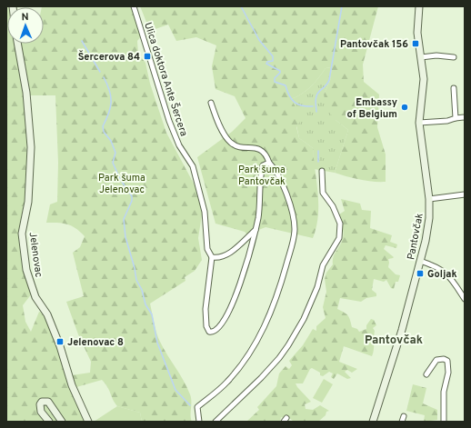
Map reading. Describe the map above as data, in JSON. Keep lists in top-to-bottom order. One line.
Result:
{"streets":{"street":["Ulica doktora Ante Šercera","Pantovčak","Jelenovac"]},"districts":["Pantovčak"],"parks":["Park šuma Pantovčak","Park šuma Jelenovac"],"places":{"transit":["Pantovčak 156","Šercerova 84","Goljak","Jelenovac 8"],"other":["Embassy of Belgium"]},"north":"top"}
